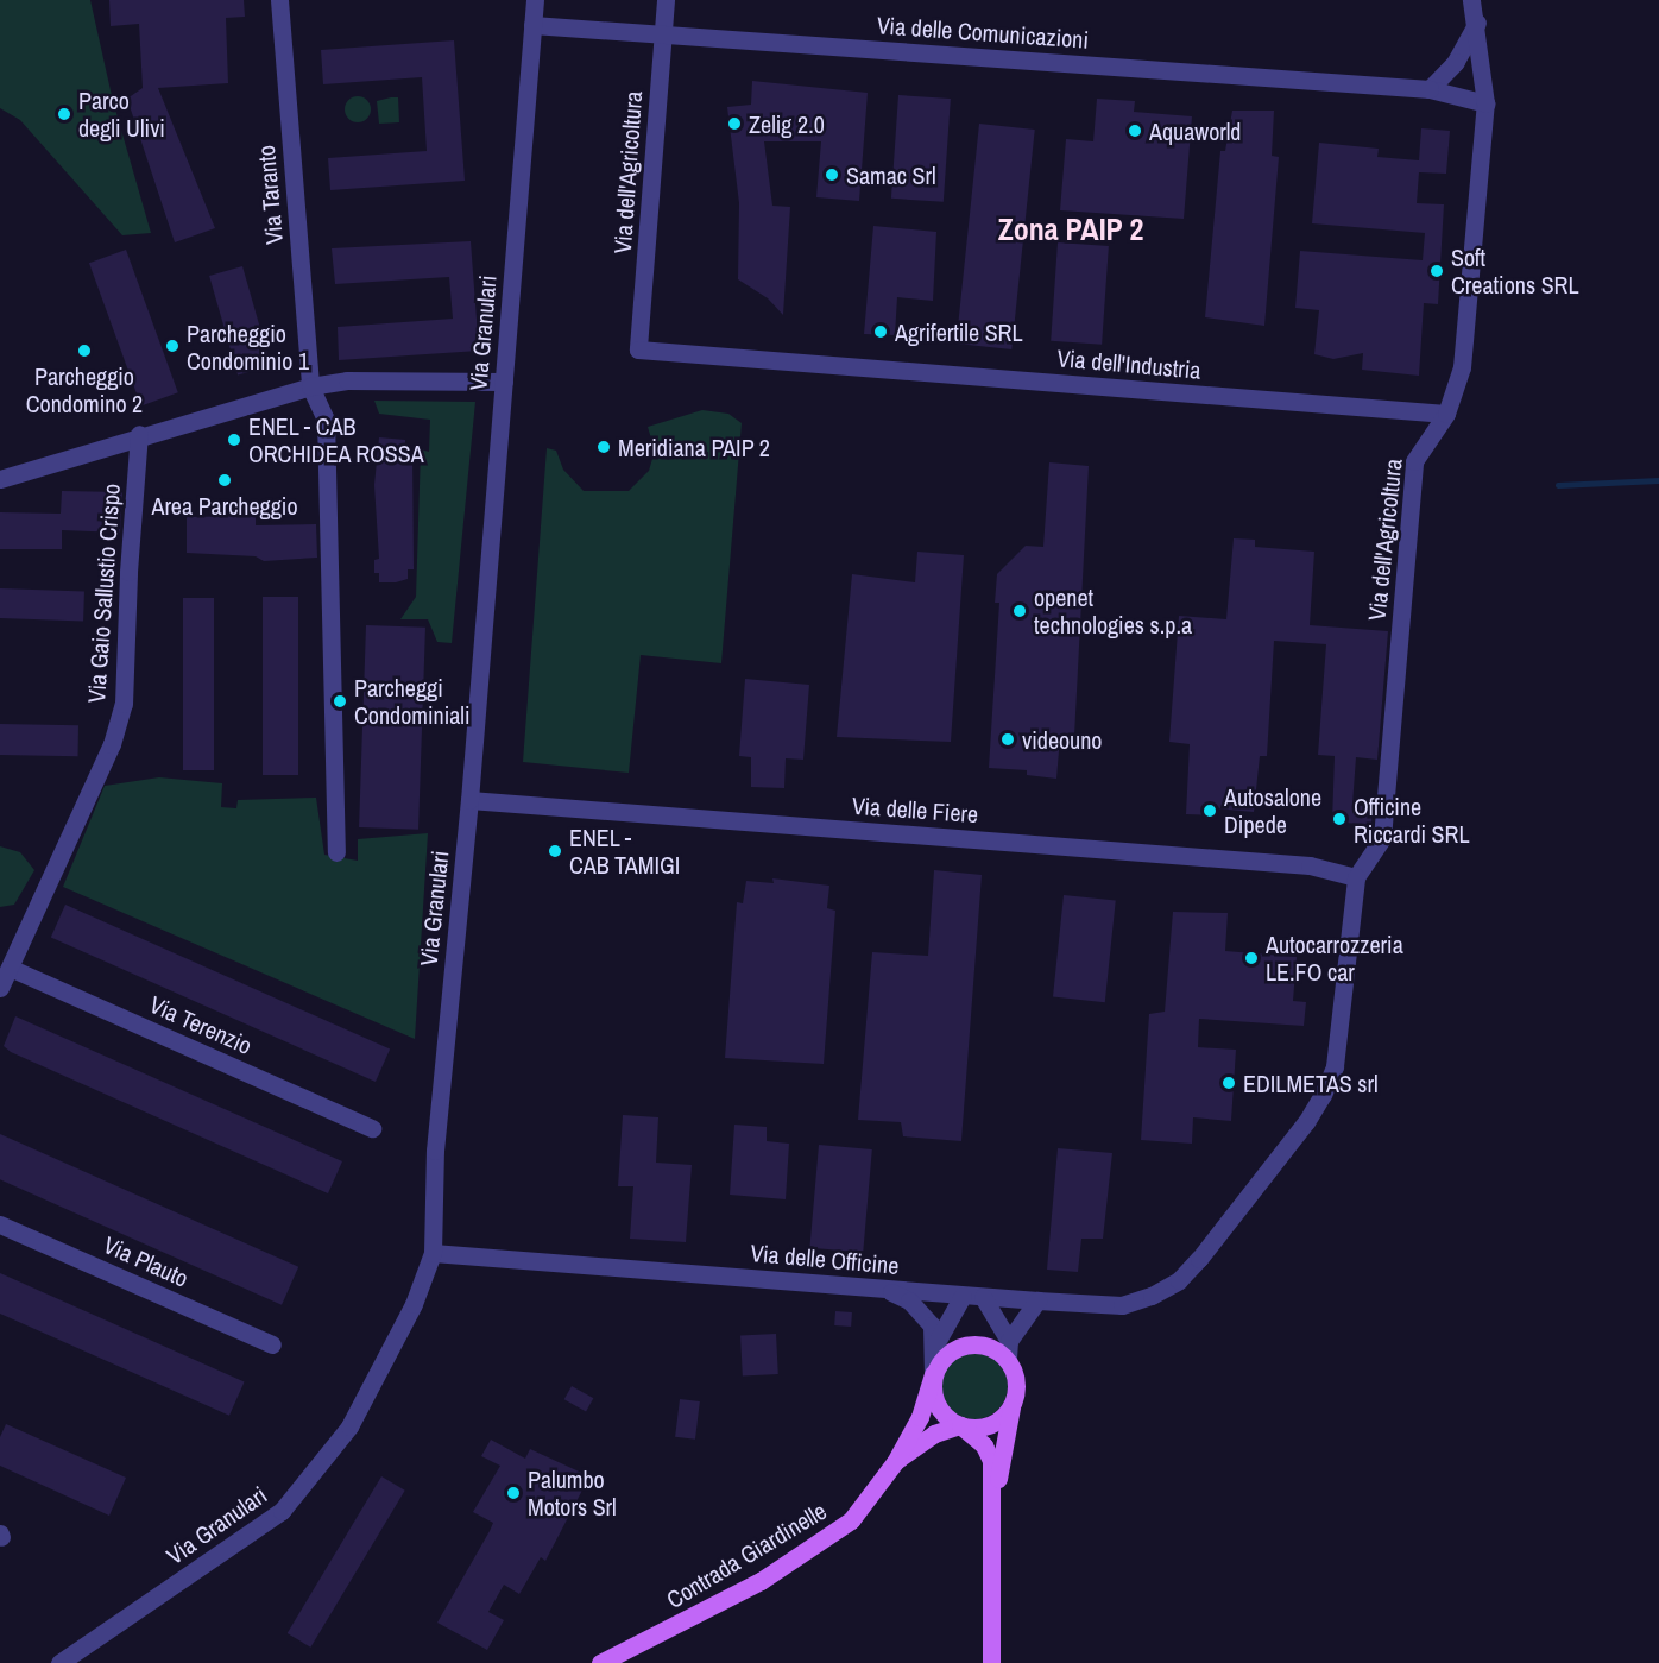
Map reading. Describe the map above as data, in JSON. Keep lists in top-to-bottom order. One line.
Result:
{"streets":{"main road":["Contrada Giardinelle"],"street":["Via delle Comunicazioni","Via dell'Agricoltura","Via Taranto","Via Granulari","Via dell'Industria","Via Gaio Sallustio Crispo","Via delle Fiere","Via Terenzio","Via delle Officine","Via Plauto"]},"crossings":[["Via delle Comunicazioni","Via dell'Agricoltura"],["Via delle Comunicazioni","Via Granulari"],["Via dell'Agricoltura","Via dell'Industria"],["Via dell'Agricoltura","Via delle Fiere"],["Via dell'Agricoltura","Via delle Officine"],["Via Taranto","Via Gaio Sallustio Crispo"],["Via Granulari","Via Gaio Sallustio Crispo"],["Via Granulari","Via delle Fiere"],["Via Granulari","Via delle Officine"],["Via Gaio Sallustio Crispo","Via Terenzio"],["Via delle Fiere","Via delle Officine"]],"districts":["Zona PAIP 2"],"places":["Parco degli Ulivi","Zelig 2.0","Aquaworld","Samac Srl","Soft Creations SRL","Agrifertile SRL","Parcheggio Condominio 1","Parcheggio Condomino 2","ENEL - CAB ORCHIDEA ROSSA","Meridiana PAIP 2","Area Parcheggio","openet technologies s.p.a","Parcheggi Condominiali","videouno","Autosalone Dipede","Officine Riccardi SRL","ENEL - CAB TAMIGI","Autocarrozzeria LE.FO car","EDILMETAS srl","Palumbo Motors Srl"]}
